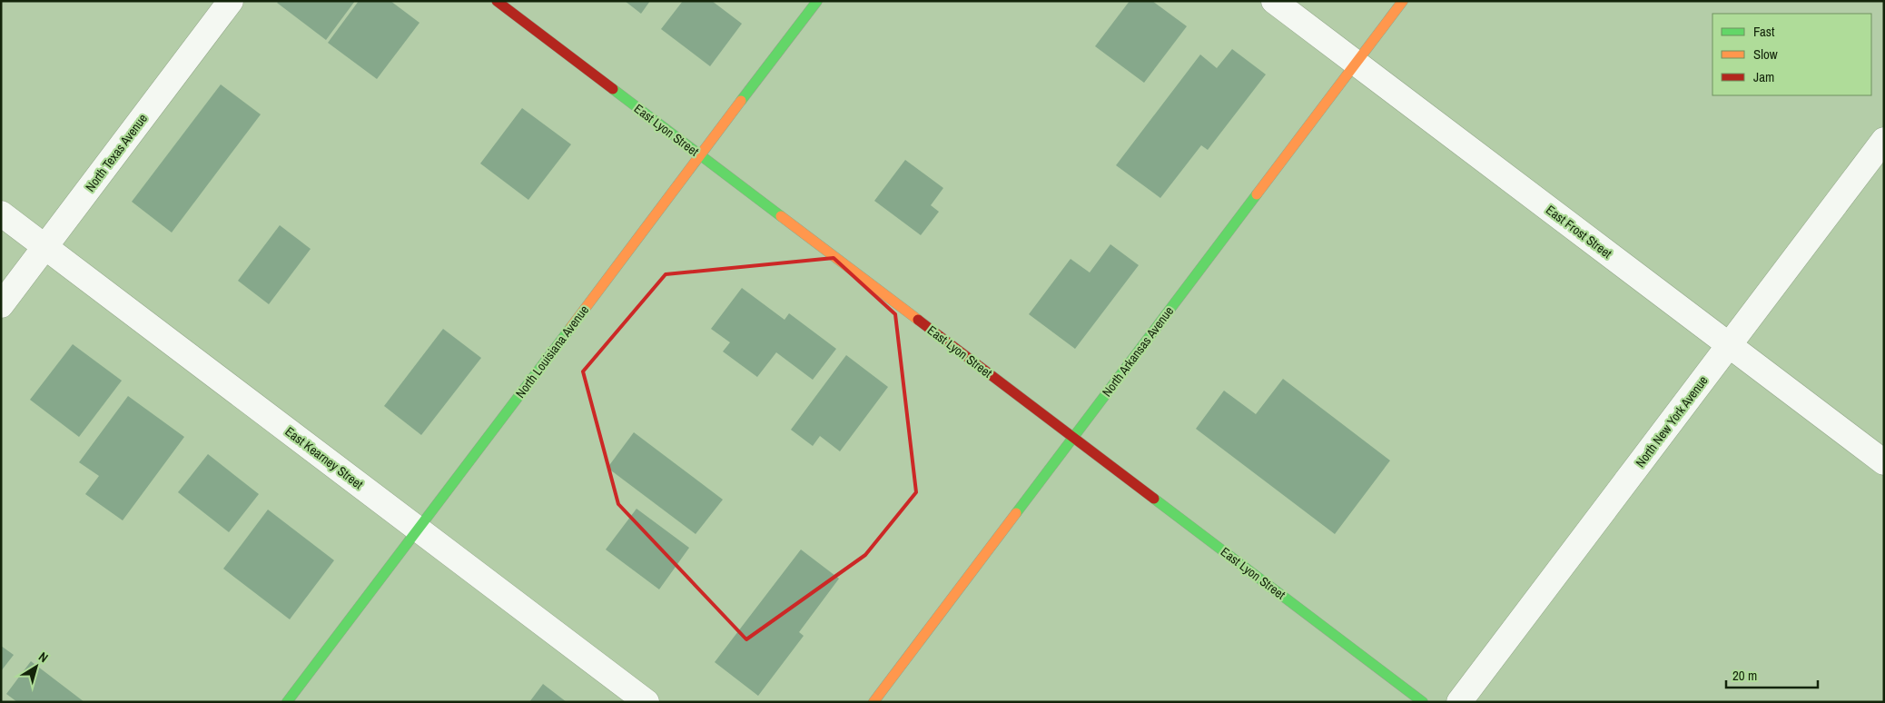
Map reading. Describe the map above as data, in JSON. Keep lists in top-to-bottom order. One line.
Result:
{"streets":{"main road":["East Lyon Street","North Louisiana Avenue","North Arkansas Avenue"],"street":["North Texas Avenue","East Frost Street","North New York Avenue","East Kearney Street"]},"crossings":[["East Lyon Street","North Louisiana Avenue"],["East Lyon Street","North Arkansas Avenue"],["North Texas Avenue","East Kearney Street"],["East Frost Street","North Arkansas Avenue"],["East Frost Street","North New York Avenue"],["North Louisiana Avenue","East Kearney Street"]],"legend":["Fast","Slow","Jam"],"scale_bar":"20 m","north":"top right"}
